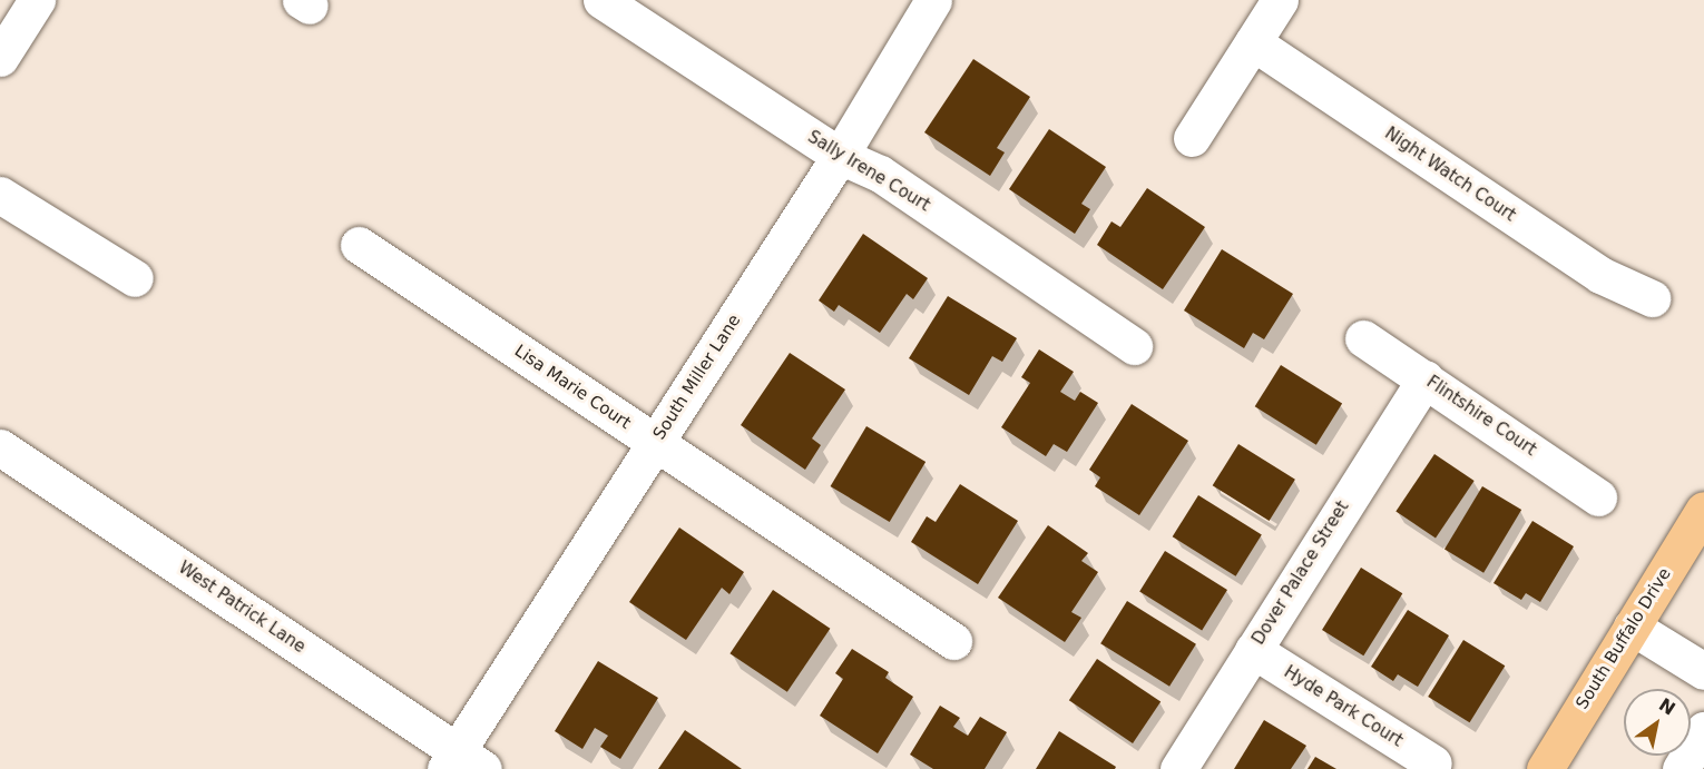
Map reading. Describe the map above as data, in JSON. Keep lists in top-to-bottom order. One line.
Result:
{"streets":{"main road":["South Buffalo Drive"],"street":["Sally Irene Court","Night Watch Court","South Miller Lane","Lisa Marie Court","Flintshire Court","Dover Palace Street","West Patrick Lane","Hyde Park Court"]},"crossings":[["Sally Irene Court","South Miller Lane"],["South Miller Lane","Lisa Marie Court"],["South Miller Lane","West Patrick Lane"],["Flintshire Court","Dover Palace Street"],["Dover Palace Street","Hyde Park Court"]],"north":"top right"}
